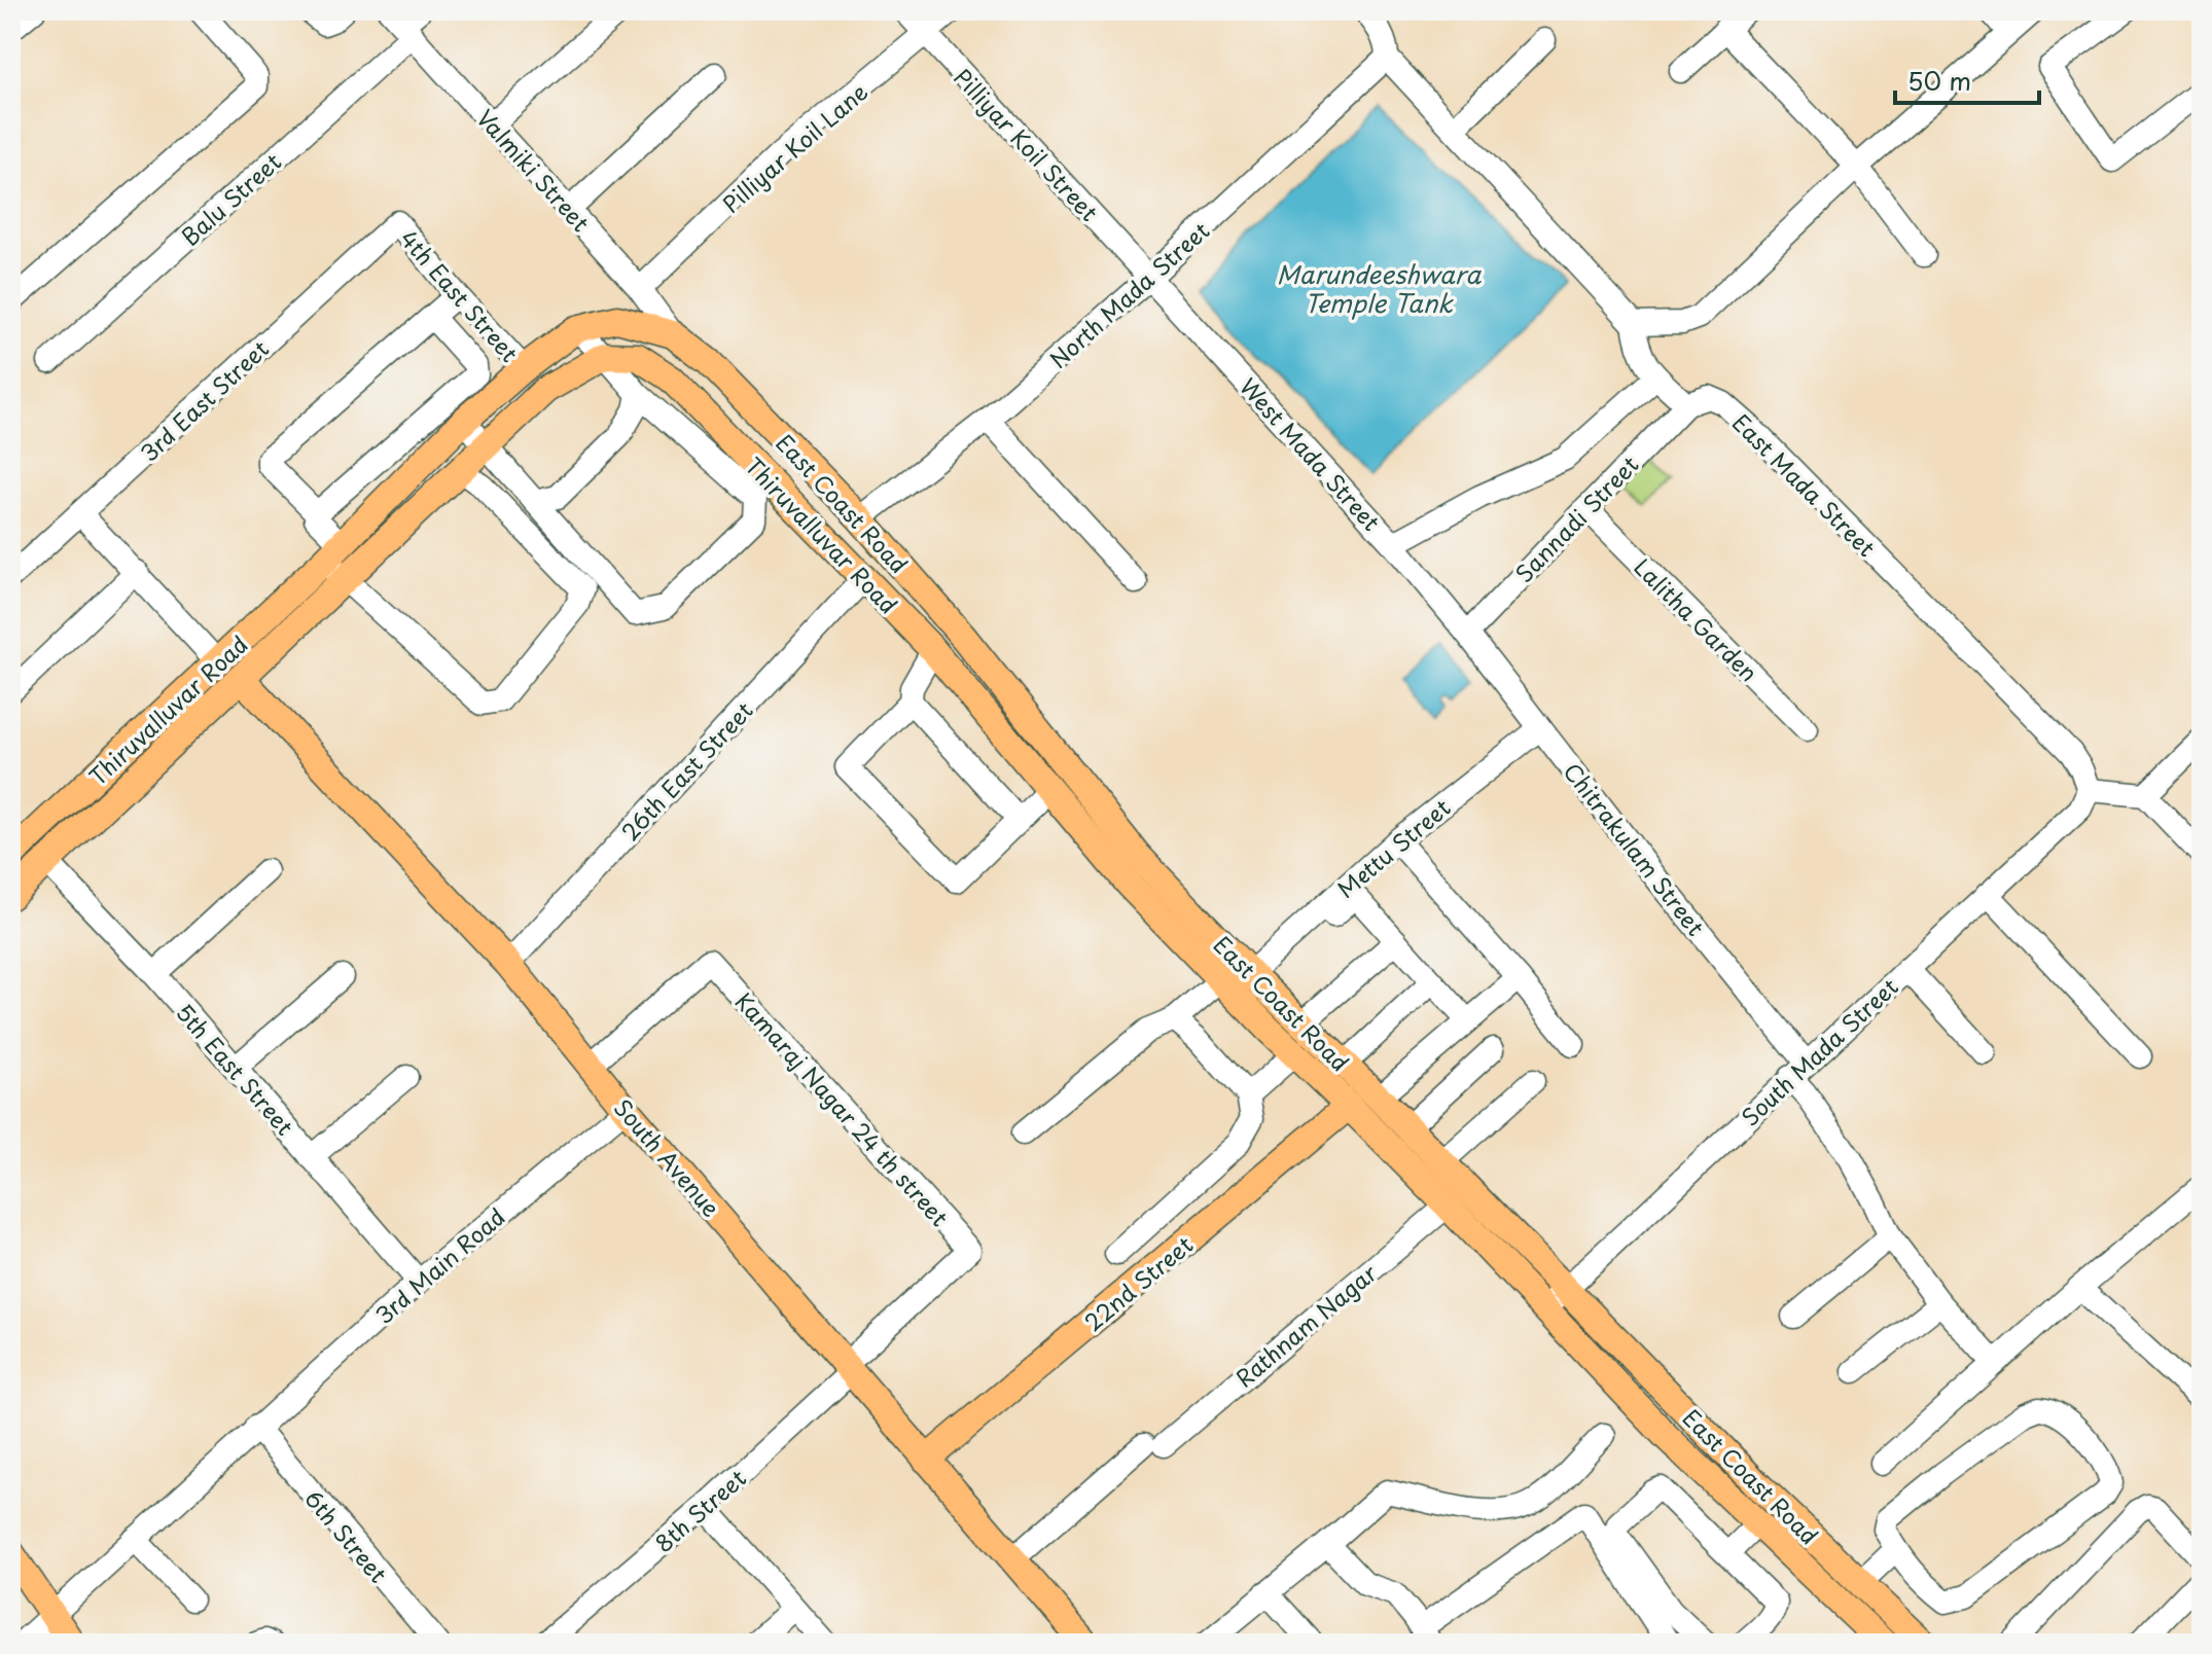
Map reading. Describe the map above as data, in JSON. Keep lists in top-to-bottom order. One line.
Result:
{"streets":{"main road":["East Coast Road","Thiruvalluvar Road","South Avenue","22nd Street"],"street":["Pilliyar Koil Street","Pilliyar Koil Lane","Valmiki Street","Balu Street","North Mada Street","4th East Street","3rd East Street","West Mada Street","East Mada Street","Sannadi Street","Lalitha Garden","26th East Street","Mettu Street","Chitrakulam Street","South Mada Street","5th East Street","Kamaraj Nagar 24 th street","3rd Main Road","Rathnam Nagar","8th Street","6th Street"]},"crossings":[["Pilliyar Koil Street","Pilliyar Koil Lane"],["Pilliyar Koil Street","North Mada Street"],["Pilliyar Koil Street","West Mada Street"],["Pilliyar Koil Lane","Valmiki Street"],["Valmiki Street","Balu Street"],["Valmiki Street","East Coast Road"],["Valmiki Street","Thiruvalluvar Road"],["North Mada Street","West Mada Street"],["North Mada Street","East Coast Road"],["4th East Street","3rd East Street"],["4th East Street","Thiruvalluvar Road"],["West Mada Street","Sannadi Street"],["West Mada Street","Chitrakulam Street"],["East Mada Street","Sannadi Street"],["East Mada Street","South Mada Street"],["East Coast Road","Thiruvalluvar Road"],["East Coast Road","Mettu Street"],["East Coast Road","South Mada Street"],["East Coast Road","22nd Street"],["East Coast Road","Rathnam Nagar"],["Sannadi Street","Lalitha Garden"],["Sannadi Street","Chitrakulam Street"],["Thiruvalluvar Road","26th East Street"],["Thiruvalluvar Road","5th East Street"],["Thiruvalluvar Road","South Avenue"],["Thiruvalluvar Road","22nd Street"],["26th East Street","South Avenue"],["Mettu Street","Chitrakulam Street"],["Chitrakulam Street","South Mada Street"],["5th East Street","3rd Main Road"],["Kamaraj Nagar 24 th street","South Avenue"],["Kamaraj Nagar 24 th street","8th Street"],["South Avenue","3rd Main Road"],["South Avenue","22nd Street"],["South Avenue","Rathnam Nagar"],["South Avenue","8th Street"],["3rd Main Road","6th Street"]],"water":["Marundeeshwara Temple Tank"],"scale_bar":"50 m"}
